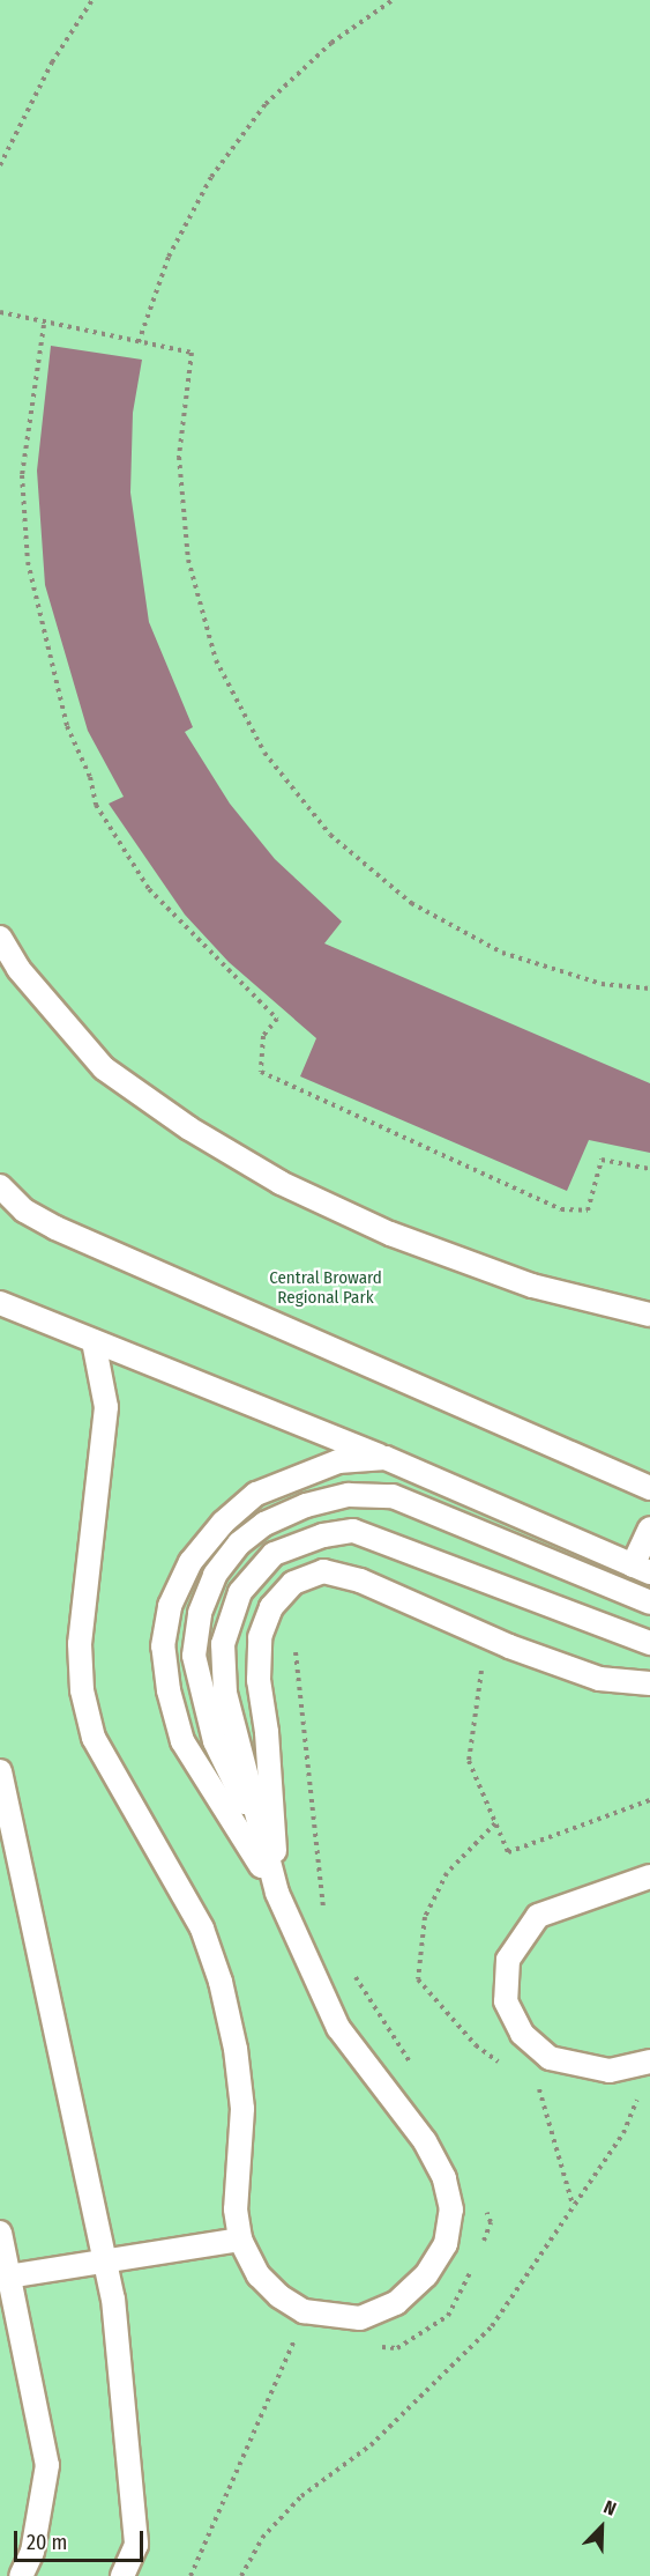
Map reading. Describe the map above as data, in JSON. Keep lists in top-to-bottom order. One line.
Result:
{"parks":["Central Broward Regional Park"],"scale_bar":"20 m","north":"top right"}
